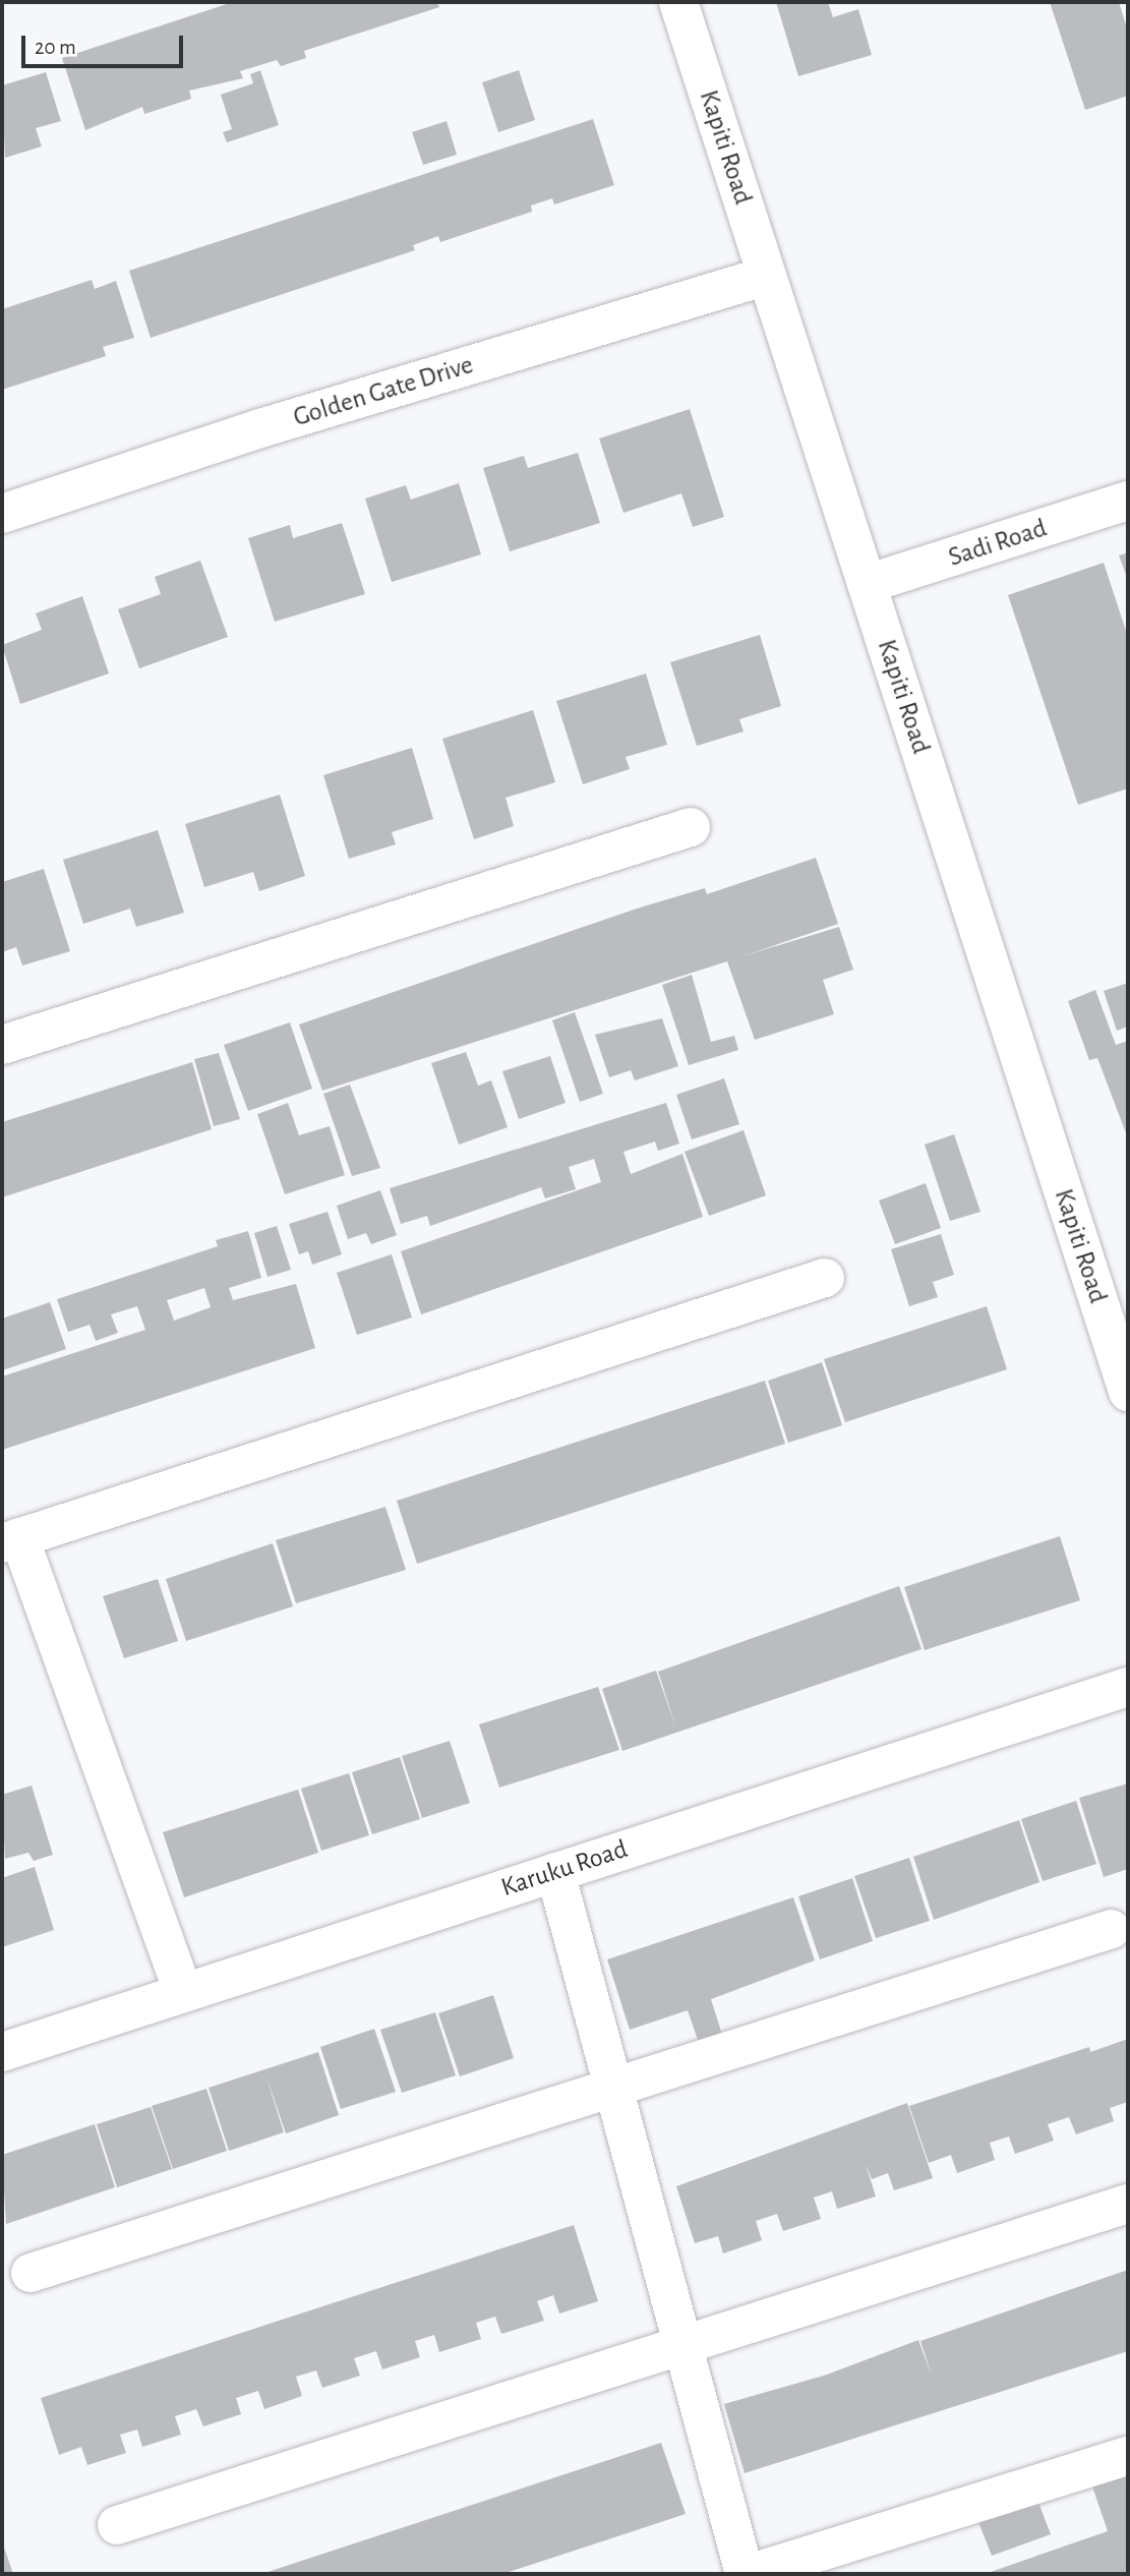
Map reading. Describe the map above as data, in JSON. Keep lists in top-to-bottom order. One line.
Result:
{"streets":{"street":["Kapiti Road","Golden Gate Drive","Sadi Road","Karuku Road"]},"crossings":[["Kapiti Road","Golden Gate Drive"],["Kapiti Road","Sadi Road"]],"scale_bar":"20 m"}
